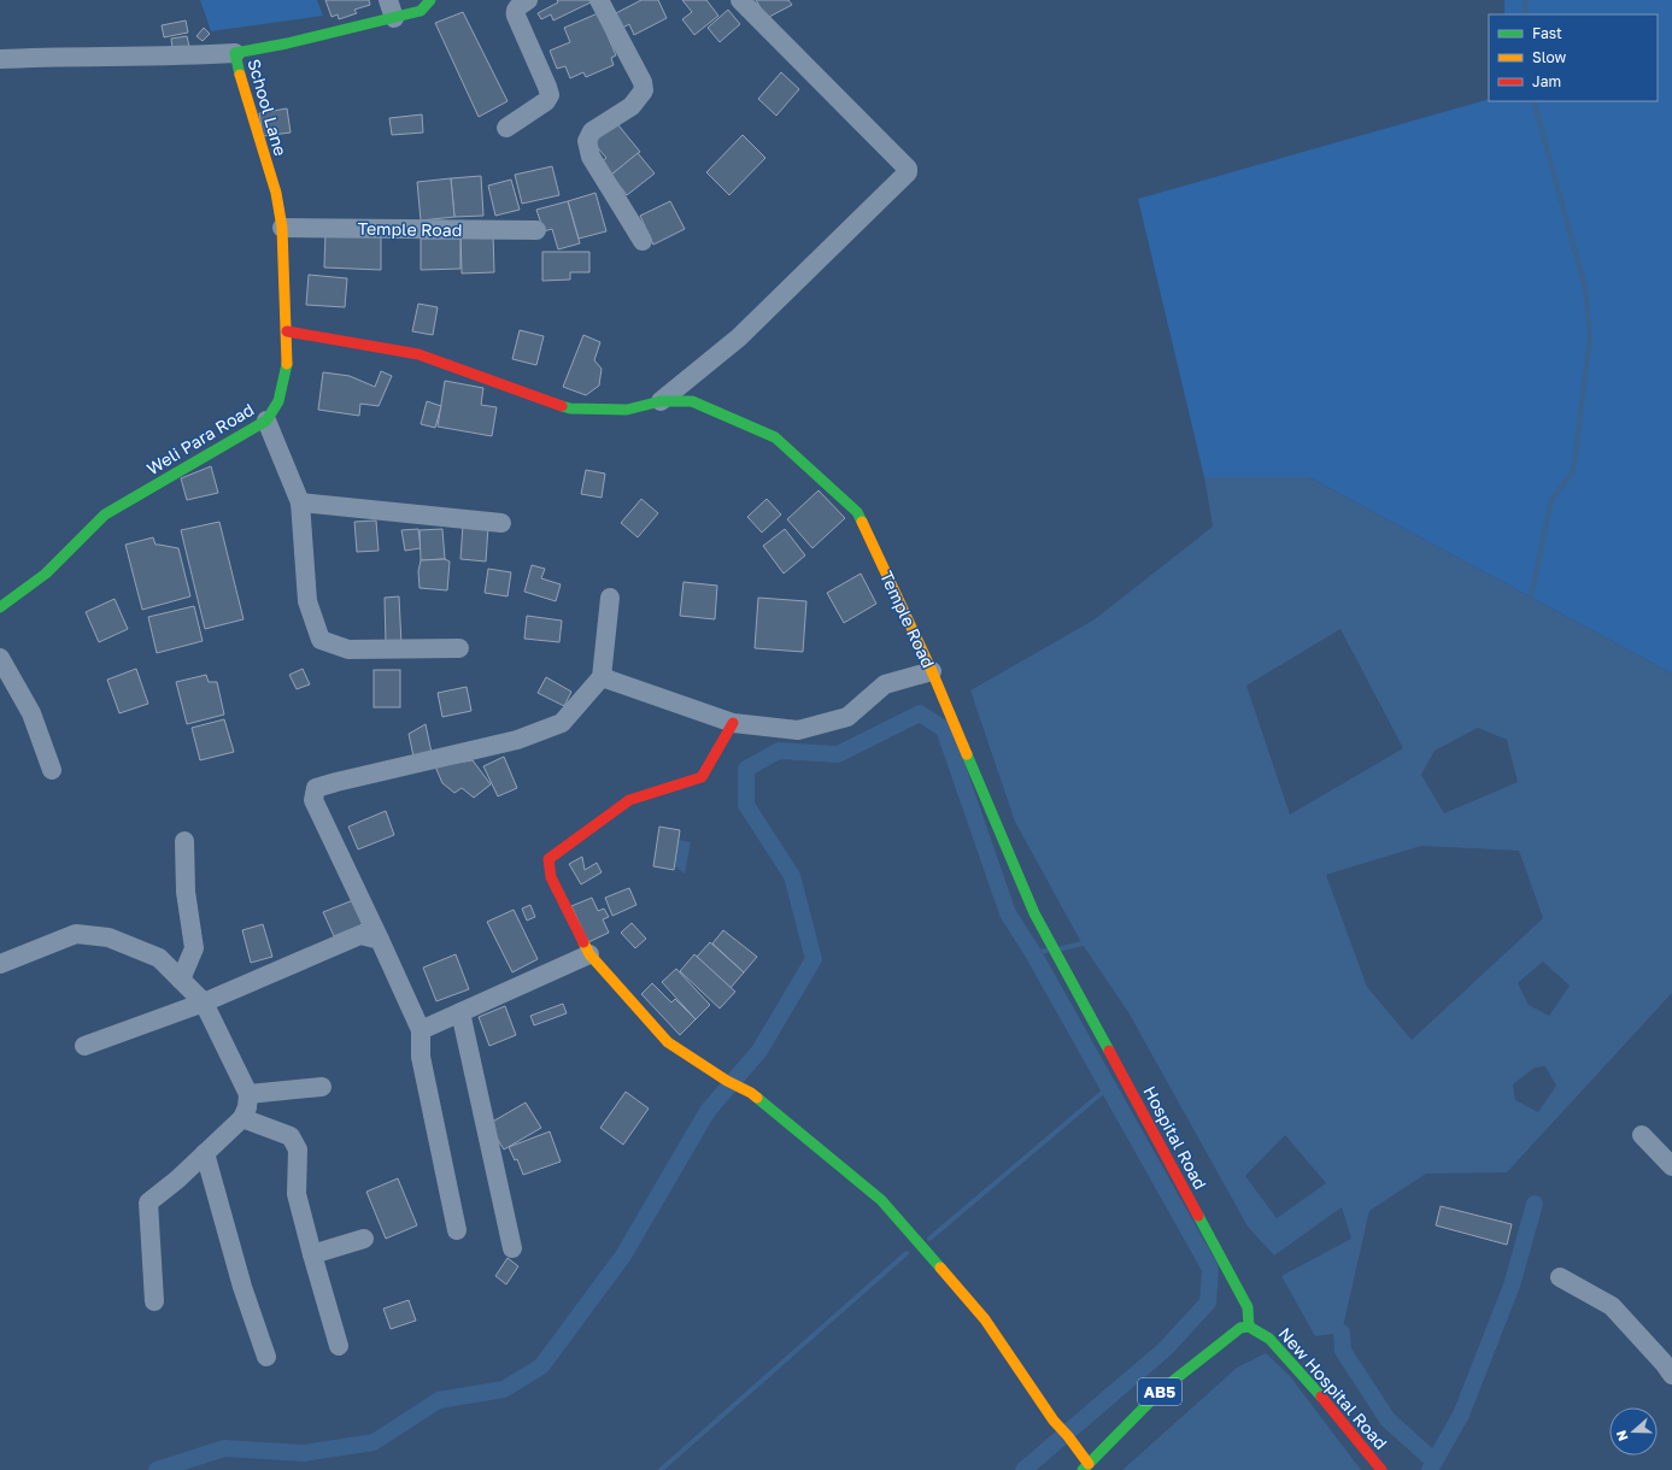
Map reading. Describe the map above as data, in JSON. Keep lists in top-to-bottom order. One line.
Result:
{"streets":{"street":["School Lane","Temple Road","Weli Para Road","Hospital Road","New Hospital Road","AB5"]},"crossings":[["School Lane","Temple Road"],["School Lane","Weli Para Road"],["Temple Road","Weli Para Road"],["Temple Road","Hospital Road"],["Hospital Road","New Hospital Road"],["Hospital Road","AB5"],["New Hospital Road","AB5"]],"legend":["Fast","Slow","Jam"],"north":"left"}
